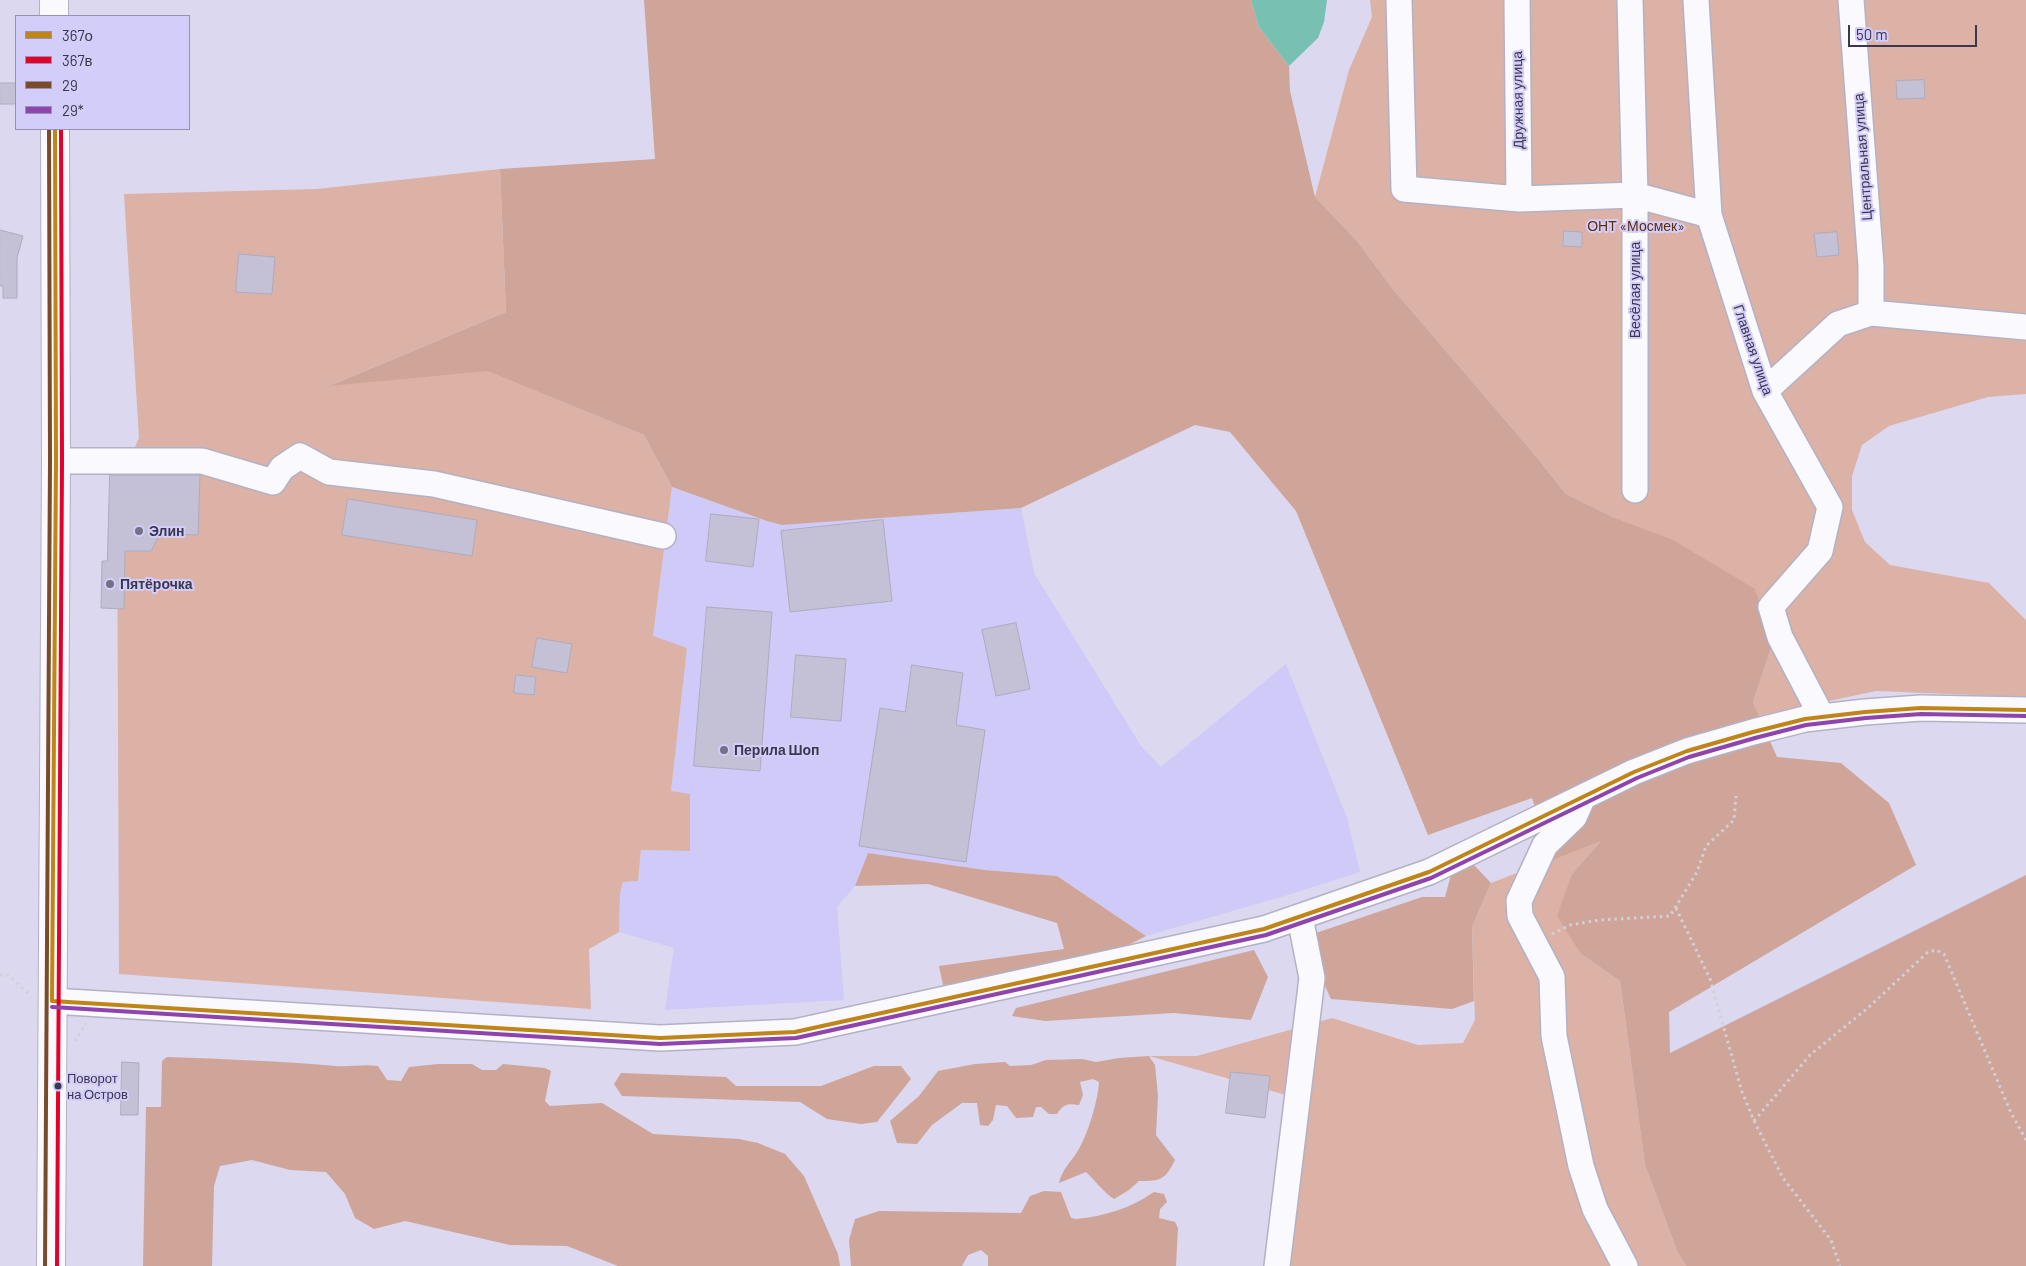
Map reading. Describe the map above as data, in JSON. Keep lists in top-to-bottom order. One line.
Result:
{"streets":{"street":["Дружная улица","Центральная улица","Весёлая улица","Главная улица"]},"parks":["ОНТ «Мосмек»"],"places":["Элин","Пятёрочка","Перила Шоп","Поворот на Остров"],"lines":["transit line 367о","transit line 367в","transit line 29","transit line 29*"],"legend":["367о","367в","29","29*"],"scale_bar":"50 m"}
